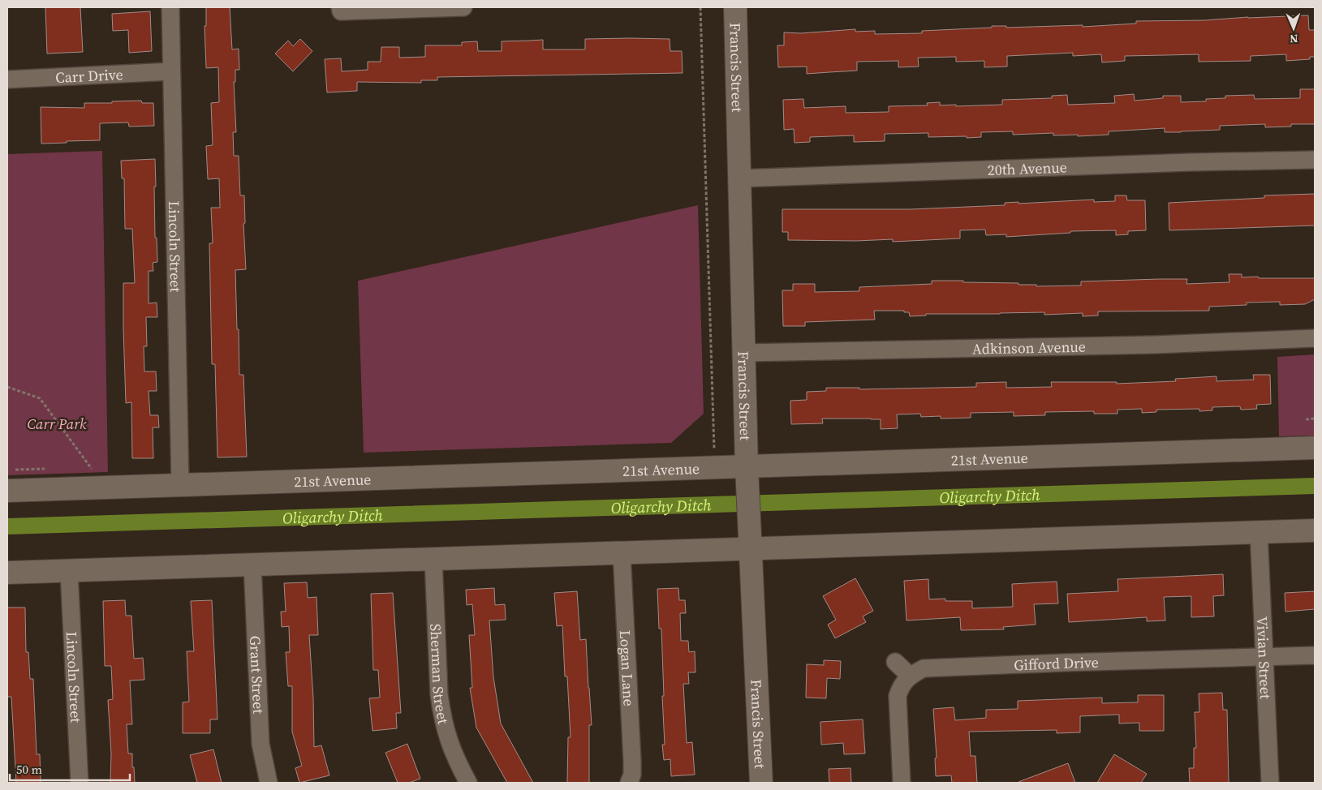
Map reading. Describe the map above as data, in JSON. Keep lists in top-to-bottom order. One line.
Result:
{"streets":{"street":["Francis Street","Carr Drive","20th Avenue","Lincoln Street","Adkinson Avenue","21st Avenue","Vivian Street","Gifford Drive","Logan Lane","Sherman Street","Grant Street"]},"crossings":[["Francis Street","20th Avenue"],["Francis Street","Adkinson Avenue"],["Francis Street","21st Avenue"],["Carr Drive","Lincoln Street"],["Lincoln Street","21st Avenue"],["Vivian Street","Gifford Drive"]],"water":["Oligarchy Ditch"],"parks":["Carr Park"],"scale_bar":"50 m","north":"bottom"}
